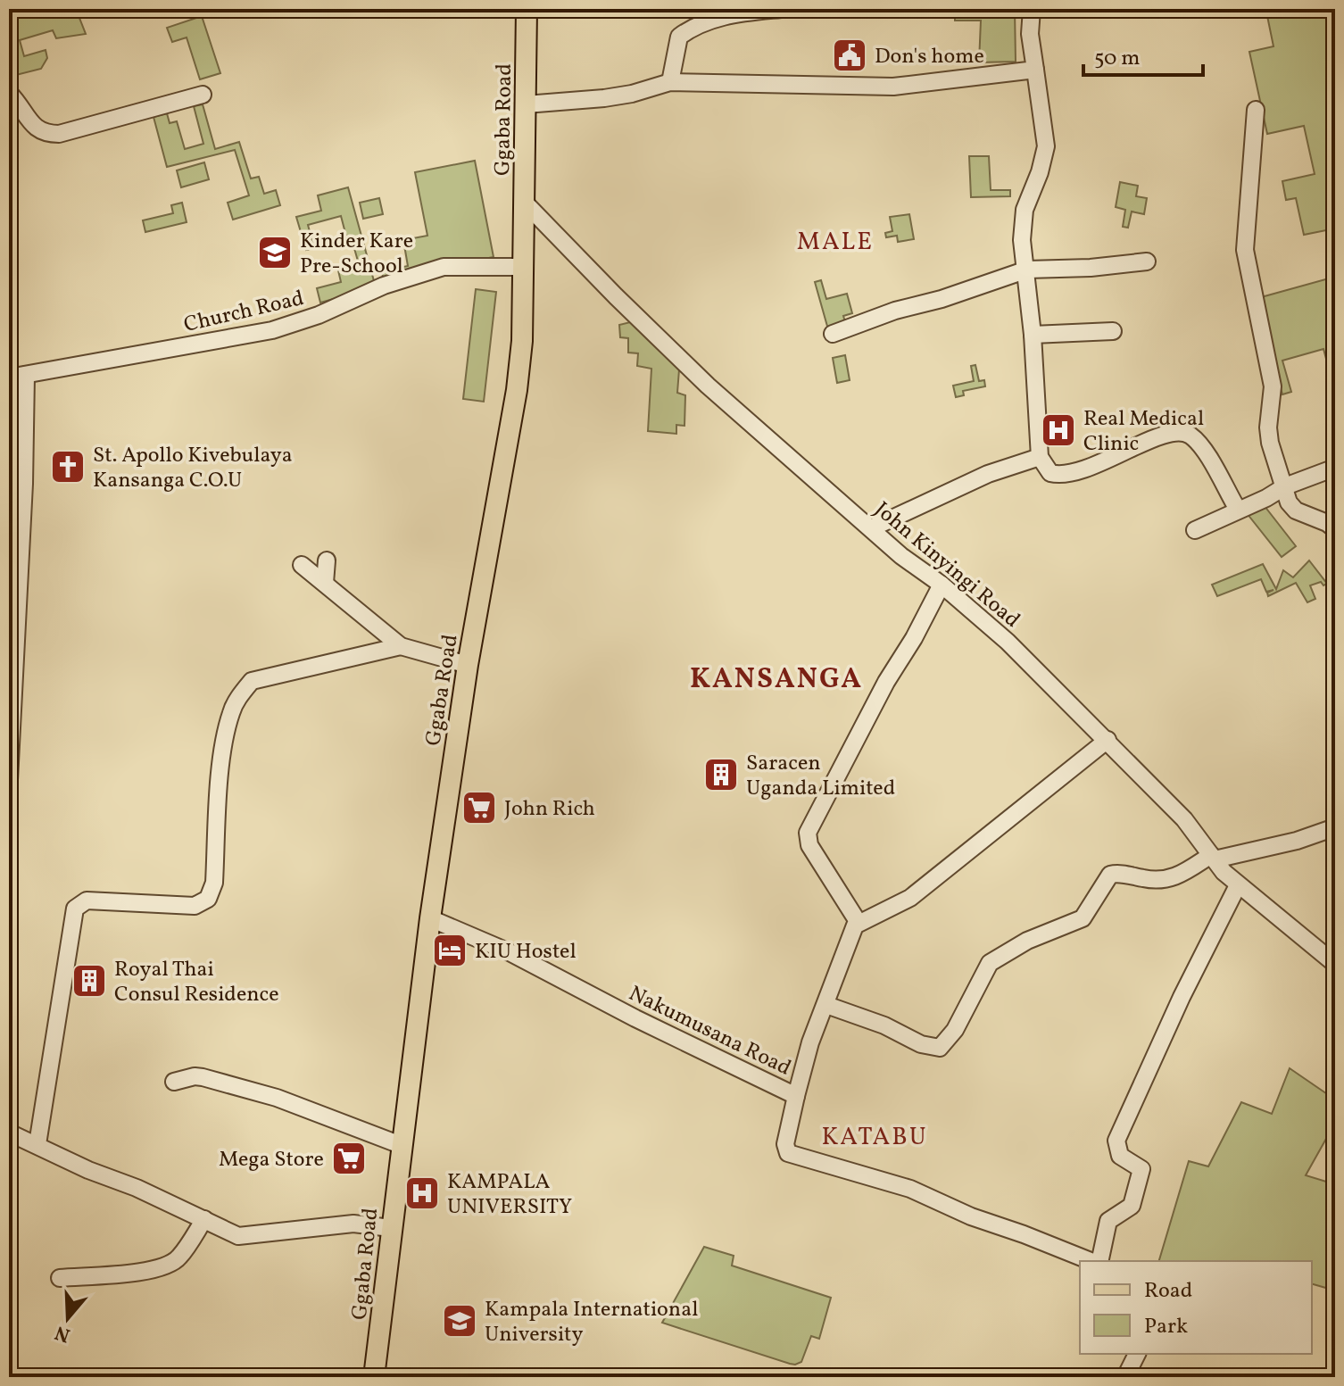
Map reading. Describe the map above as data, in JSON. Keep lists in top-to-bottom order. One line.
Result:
{"streets":{"main road":["Ggaba Road"],"street":["Church Road","John Kinyingi Road","Nakumusana Road"]},"crossings":[["Ggaba Road","Church Road"],["Ggaba Road","John Kinyingi Road"],["Ggaba Road","Nakumusana Road"]],"districts":["MALE","KANSANGA","KATABU"],"places":{"public building":["Don's home"],"school or university":["Kinder Kare Pre-School","Kampala International University"],"hospital":["Real Medical Clinic","KAMPALA UNIVERSITY"],"church":["St. Apollo Kivebulaya Kansanga C.O.U"],"building":["Saracen Uganda Limited","Royal Thai Consul Residence"],"supermarket":["John Rich","Mega Store"],"hotel":["KIU Hostel"]},"legend":["Road","Park"],"scale_bar":"50 m","north":"bottom"}
